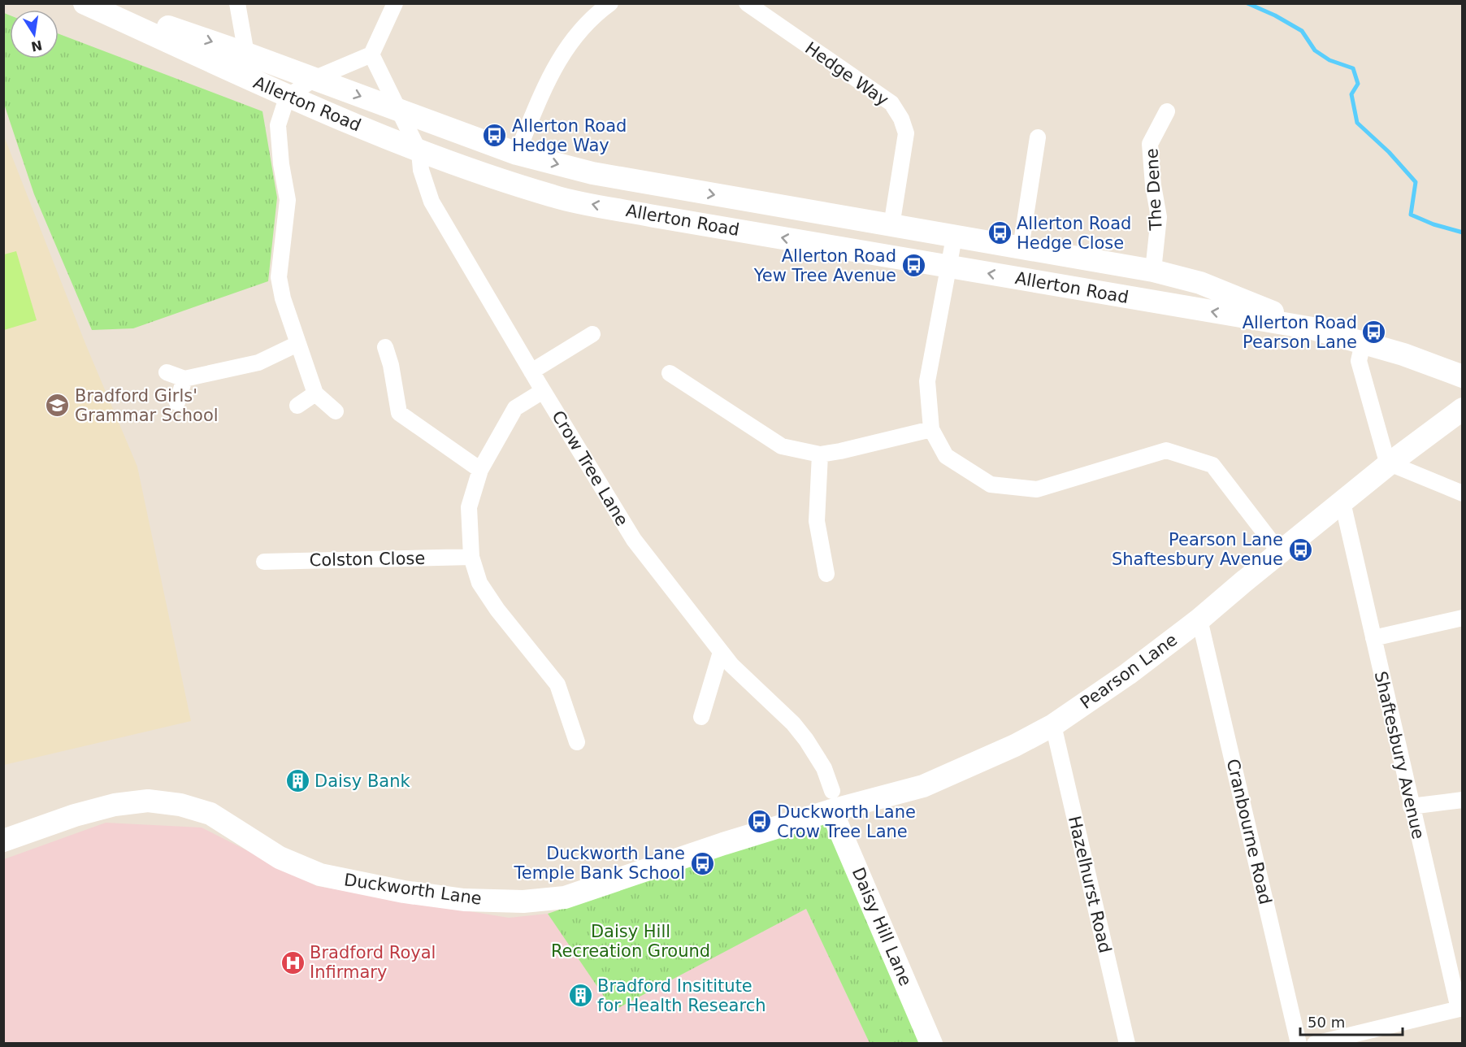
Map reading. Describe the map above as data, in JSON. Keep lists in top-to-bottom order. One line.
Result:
{"streets":{"street":["Hedge Way","Allerton Road","The Dene","Crow Tree Lane","Colston Close","Pearson Lane","Shaftesbury Avenue","Cranbourne Road","Hazelhurst Road","Duckworth Lane","Daisy Hill Lane"]},"crossings":[["Hedge Way","Allerton Road"],["Allerton Road","The Dene"],["Allerton Road","Crow Tree Lane"],["Crow Tree Lane","Pearson Lane"],["Crow Tree Lane","Duckworth Lane"],["Crow Tree Lane","Daisy Hill Lane"],["Pearson Lane","Shaftesbury Avenue"],["Pearson Lane","Cranbourne Road"],["Pearson Lane","Hazelhurst Road"],["Pearson Lane","Duckworth Lane"],["Pearson Lane","Daisy Hill Lane"],["Duckworth Lane","Daisy Hill Lane"]],"parks":["Daisy Hill Recreation Ground"],"places":{"bus stop":["Allerton Road Hedge Way","Allerton Road Hedge Close","Allerton Road Yew Tree Avenue","Allerton Road Pearson Lane","Pearson Lane Shaftesbury Avenue","Duckworth Lane Crow Tree Lane","Duckworth Lane Temple Bank School"],"school or university":["Bradford Girls' Grammar School"],"building":["Daisy Bank","Bradford Insititute for Health Research"],"hospital":["Bradford Royal Infirmary"]},"scale_bar":"50 m","north":"bottom"}
